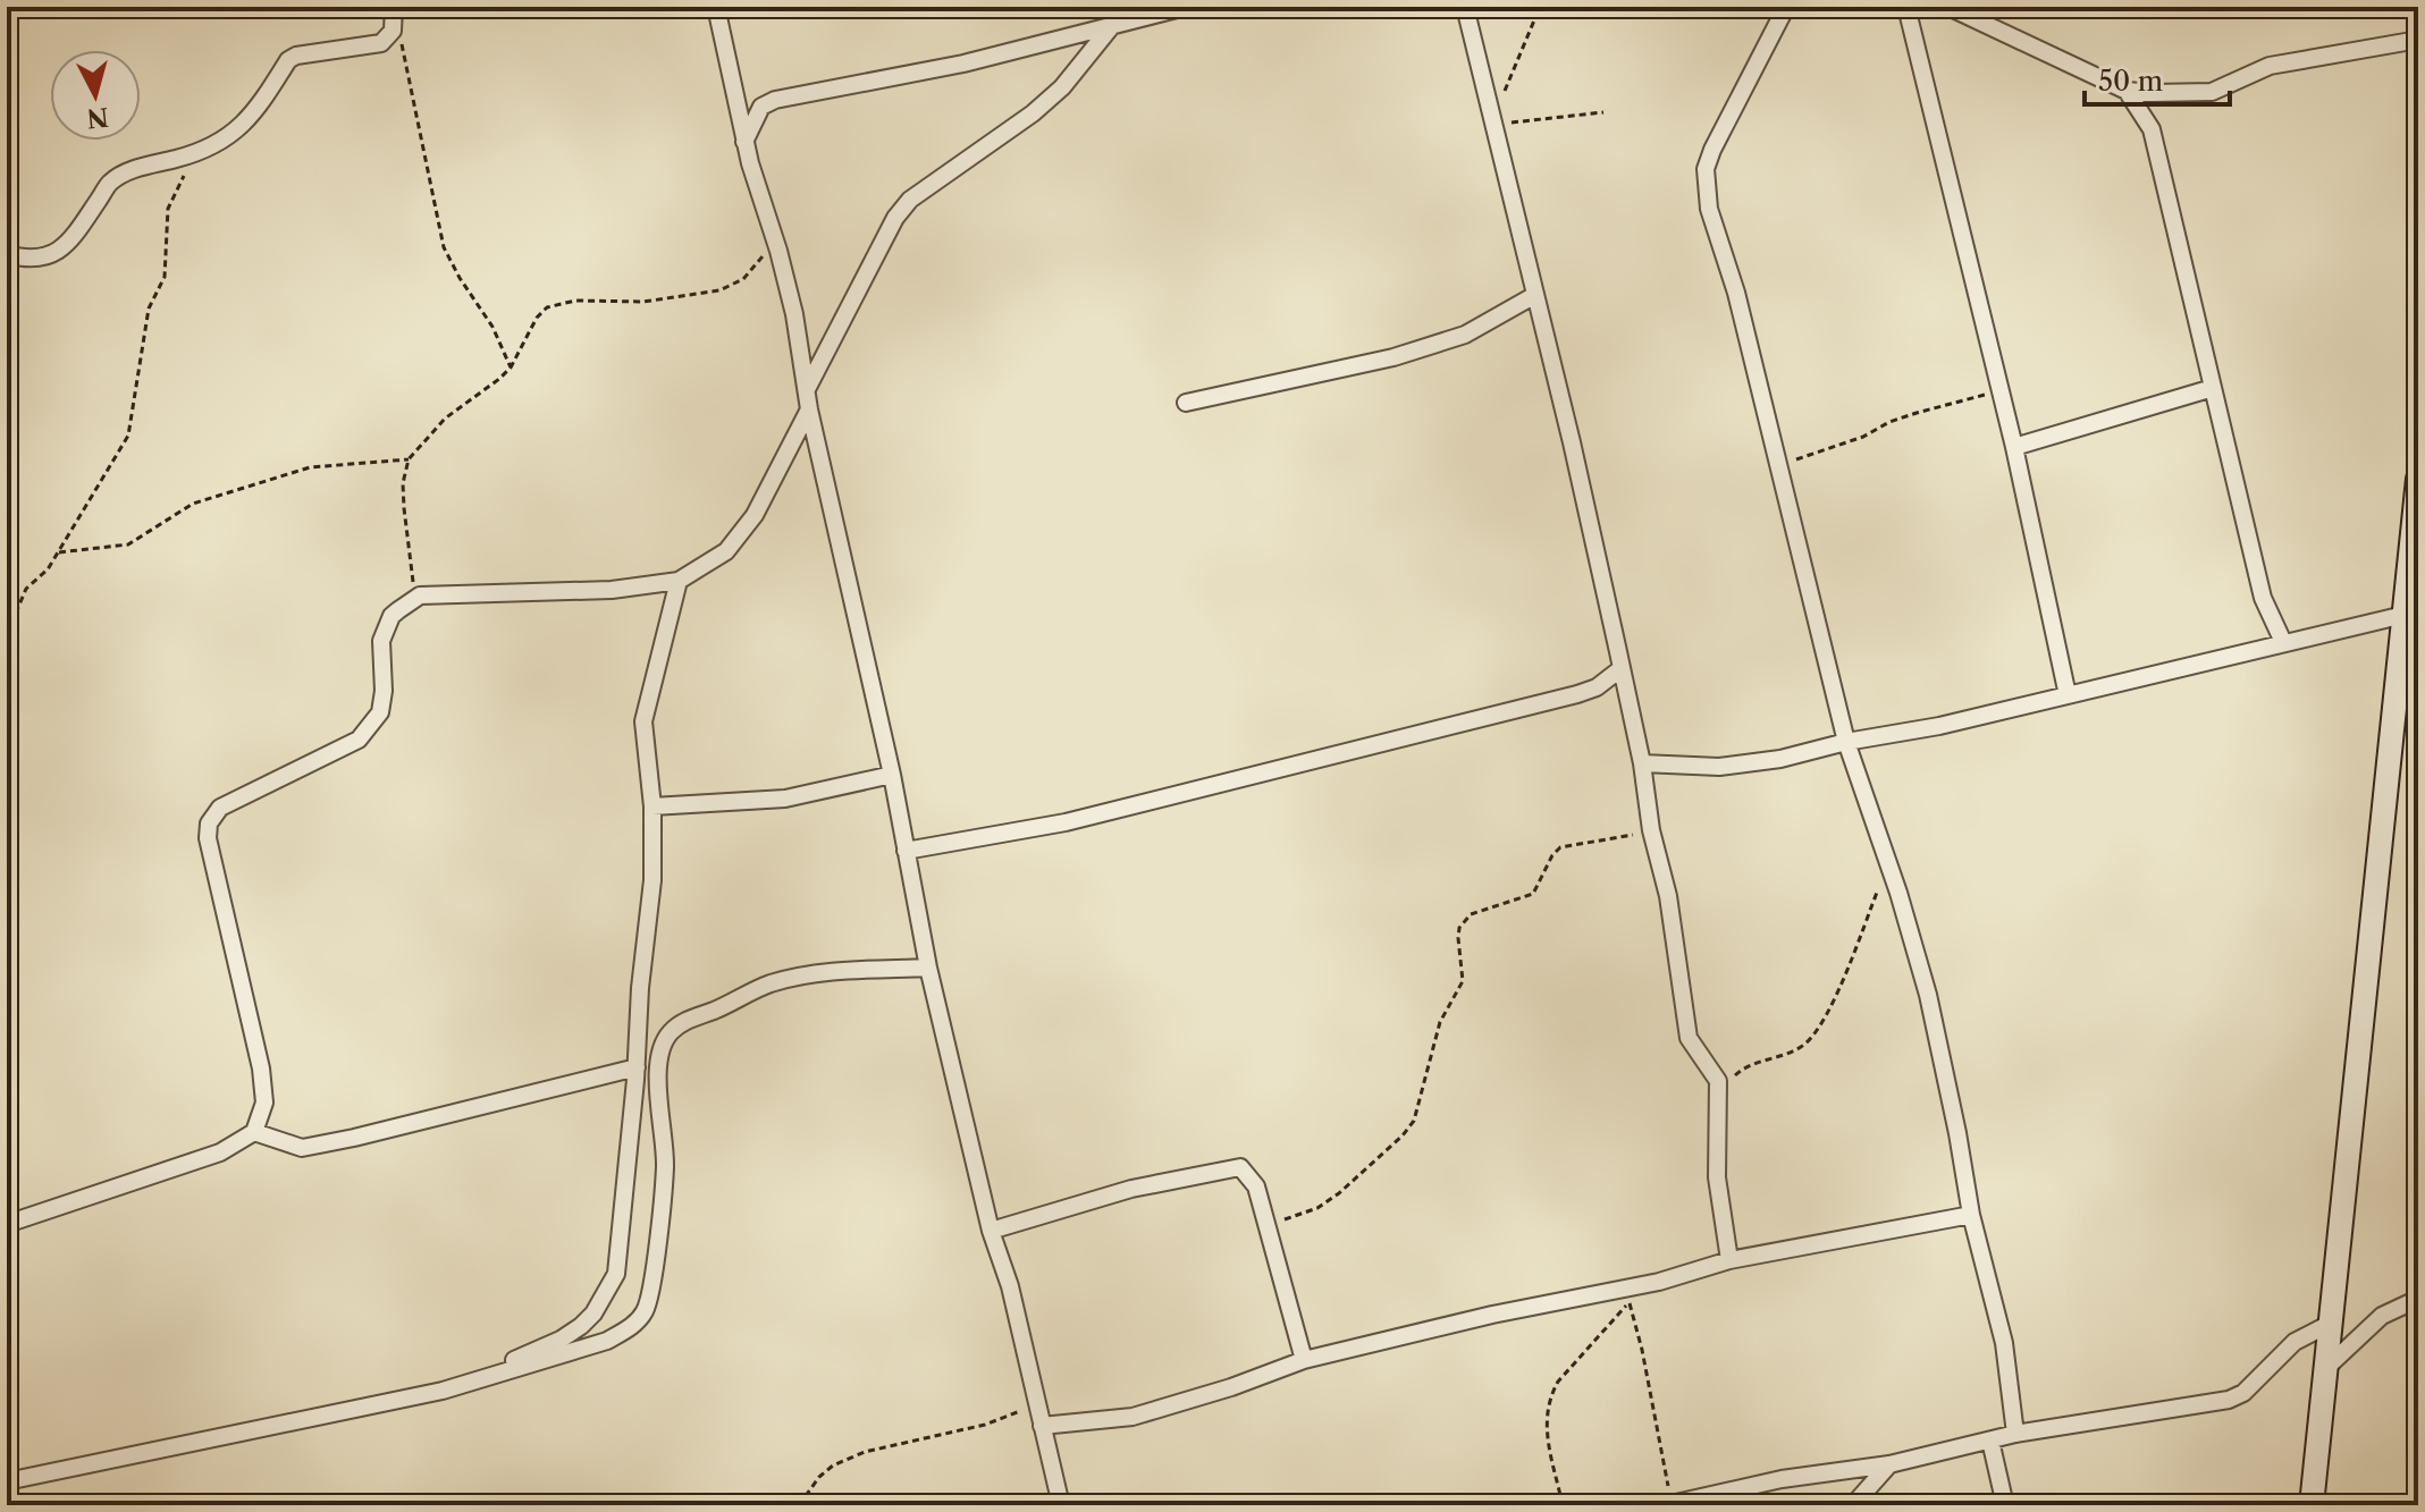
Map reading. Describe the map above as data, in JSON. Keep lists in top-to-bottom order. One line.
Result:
{"scale_bar":"50 m","north":"bottom"}
